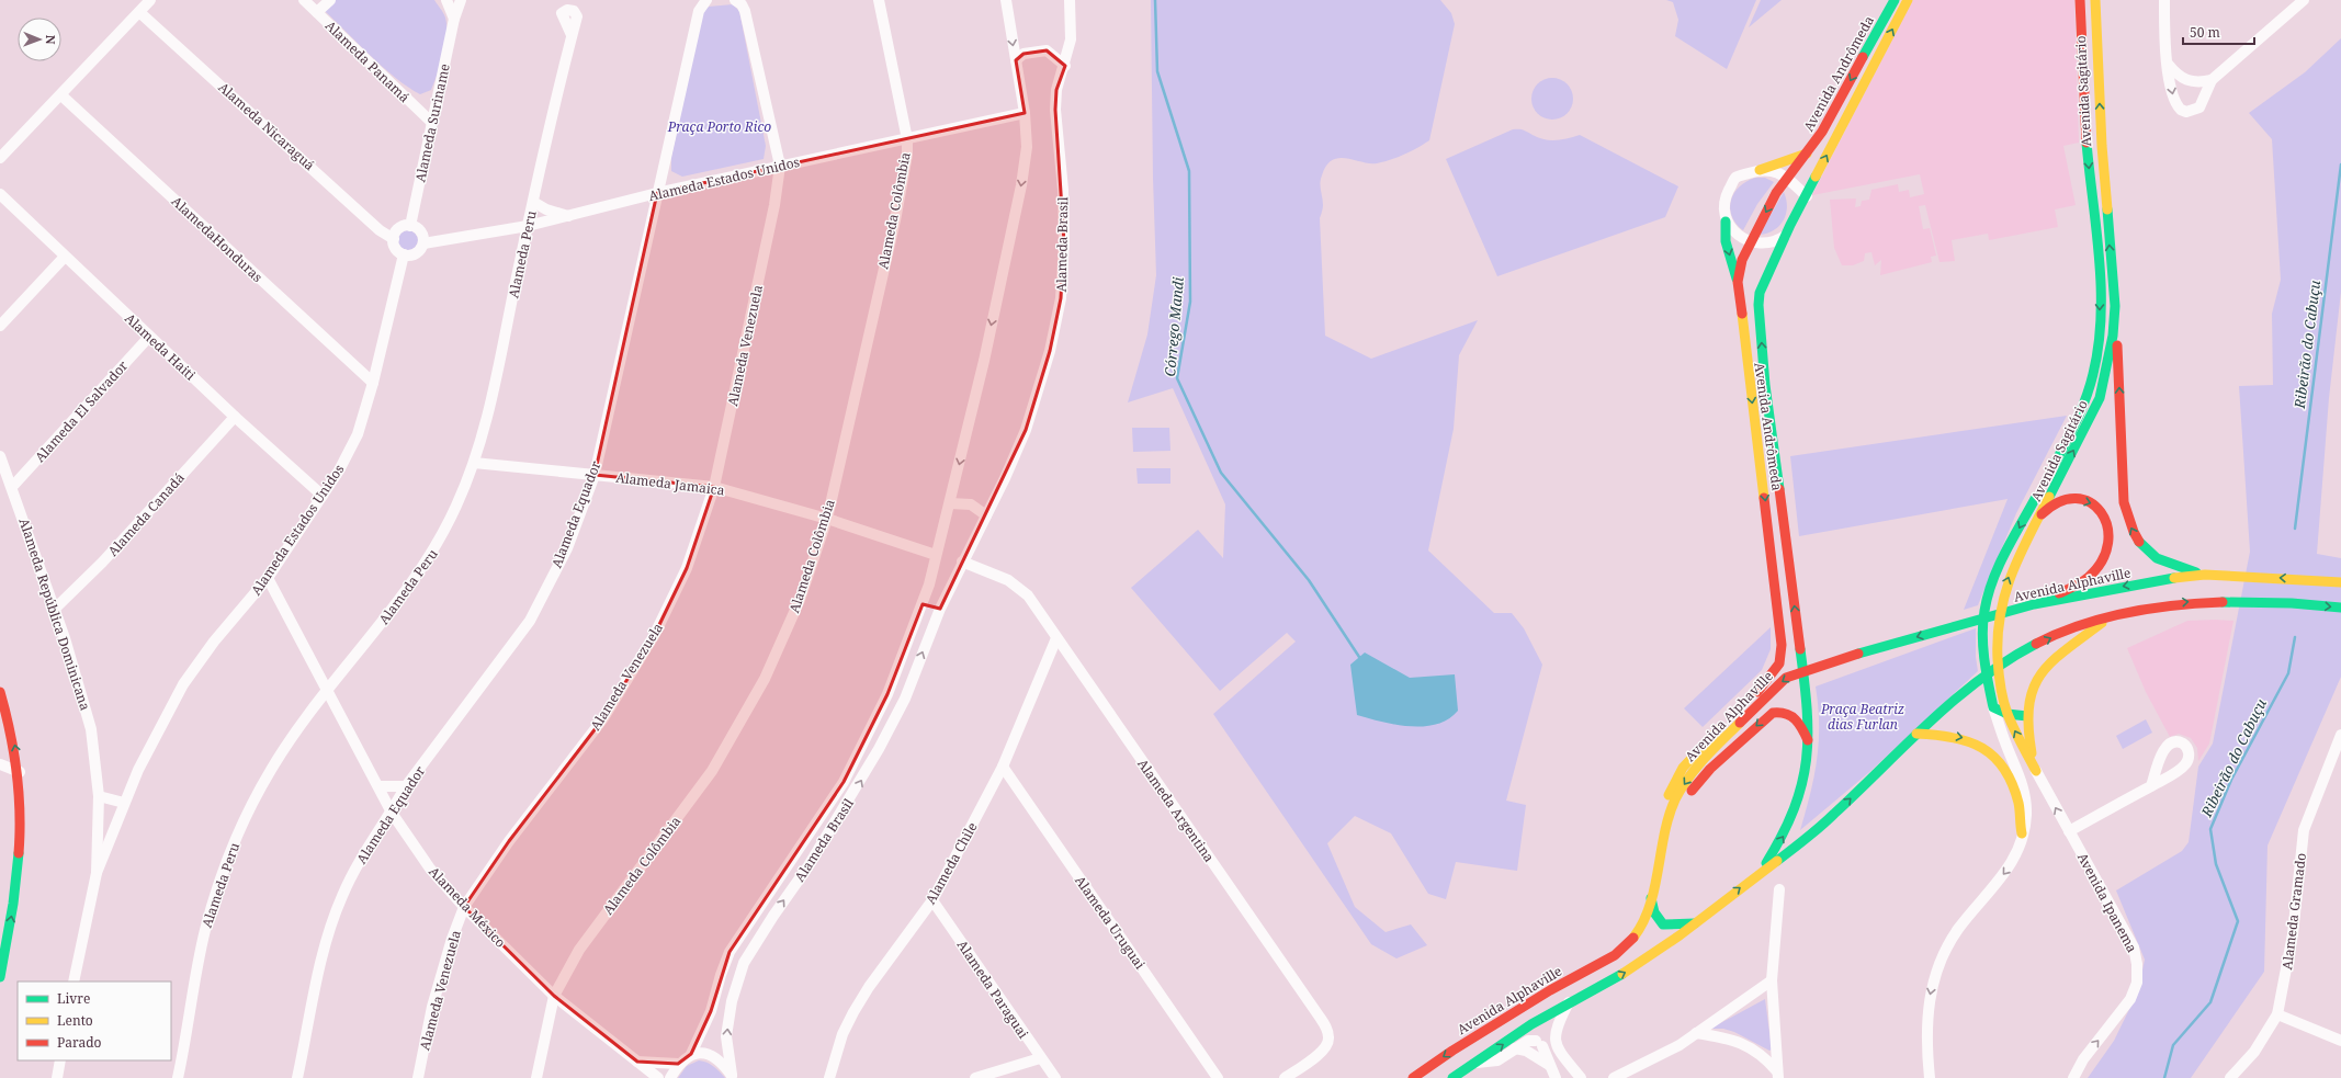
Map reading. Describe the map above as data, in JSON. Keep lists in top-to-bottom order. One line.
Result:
{"streets":{"main road":["Avenida Andrômeda","Avenida Sagitário","Avenida Alphaville"],"street":["Alameda Panamá","Alameda Suriname","Alameda Nicaraguá","Alameda Estados Unidos","Alameda Colômbia","AlamedaHonduras","Alameda Brasil","Alameda Peru","Alameda Venezuela","Alameda Haiti","Alameda El Salvador","Alameda Jamaica","Alameda Canadá","Alameda Equador","Alameda República Dominicana","Alameda Argentina","Alameda Chile","Avenida Ipanema","Alameda México","Alameda Gramado","Alameda Uruguai","Alameda Paraguai"]},"crossings":[["Alameda Panamá","Alameda Suriname"],["Avenida Andrômeda","Avenida Alphaville"],["Avenida Sagitário","Avenida Ipanema"],["Alameda Suriname","Alameda Nicaraguá"],["Alameda Suriname","Alameda Estados Unidos"],["Alameda Nicaraguá","Alameda Estados Unidos"],["Alameda Estados Unidos","Alameda Colômbia"],["Alameda Estados Unidos","AlamedaHonduras"],["Alameda Estados Unidos","Alameda Brasil"],["Alameda Estados Unidos","Alameda Peru"],["Alameda Estados Unidos","Alameda Venezuela"],["Alameda Estados Unidos","Alameda Haiti"],["Alameda Estados Unidos","Alameda Equador"],["Alameda Estados Unidos","Alameda República Dominicana"],["Alameda Estados Unidos","Alameda México"],["Alameda Colômbia","Alameda Jamaica"],["Alameda Colômbia","Alameda México"],["Alameda Brasil","Alameda Jamaica"],["Alameda Brasil","Alameda Argentina"],["Alameda Peru","Alameda Jamaica"],["Alameda Peru","Alameda México"],["Alameda Venezuela","Alameda Jamaica"],["Alameda Venezuela","Alameda México"],["Alameda Haiti","Alameda El Salvador"],["Alameda Haiti","Alameda Canadá"],["Alameda El Salvador","Alameda República Dominicana"],["Alameda Jamaica","Alameda Equador"],["Alameda Canadá","Alameda República Dominicana"],["Alameda Equador","Alameda México"],["Alameda Argentina","Alameda Chile"],["Alameda Chile","Alameda Uruguai"],["Alameda Chile","Alameda Paraguai"]],"one_way":["Avenida Ipanema"],"water":["Córrego Mandi","Ribeirão do Cabuçu"],"parks":["Praça Porto Rico","Praça Beatriz dias Furlan"],"legend":["Livre","Lento","Parado"],"scale_bar":"50 m","north":"right"}
